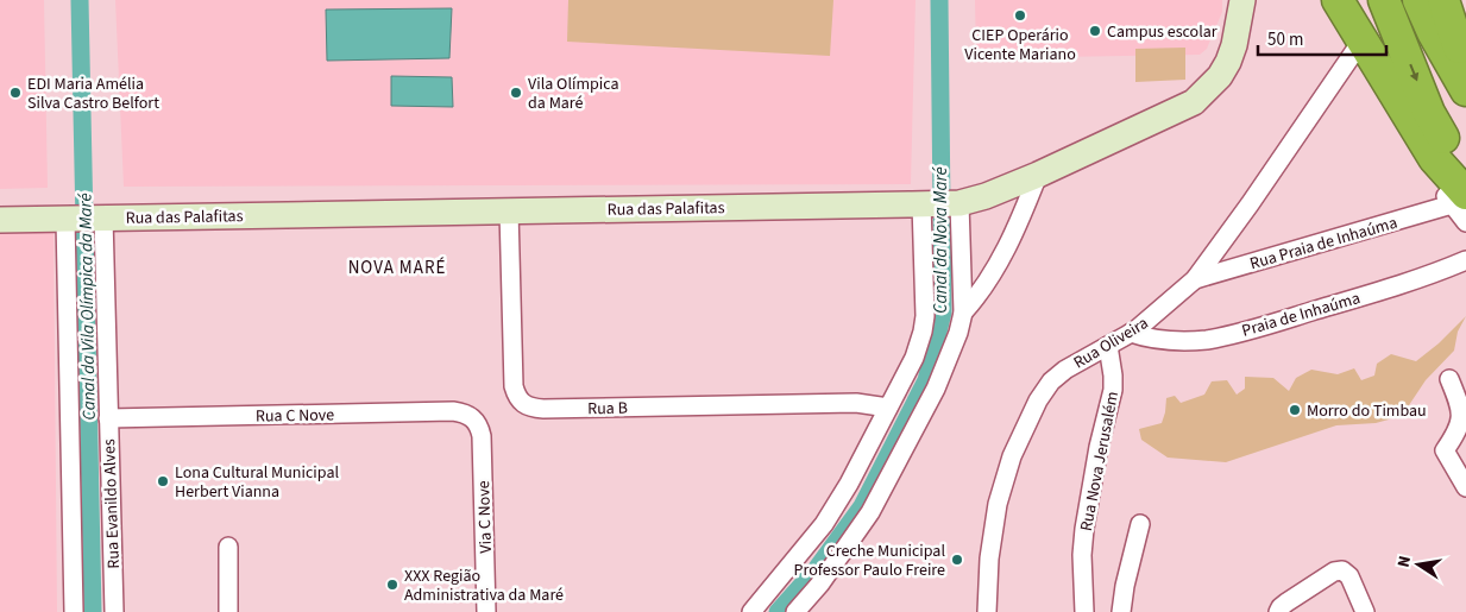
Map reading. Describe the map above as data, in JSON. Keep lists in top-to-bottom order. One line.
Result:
{"streets":{"street":["Rua das Palafitas","Rua Praia de Inhaúma","Praia de Inhaúma","Rua Oliveira","Rua B","Rua C Nove","Rua Nova Jerusalém","Rua Evanildo Alves","Via C Nove"]},"crossings":[["Rua das Palafitas","Rua B"],["Rua das Palafitas","Rua Evanildo Alves"],["Rua Praia de Inhaúma","Rua Oliveira"],["Praia de Inhaúma","Rua Oliveira"],["Rua Oliveira","Rua Nova Jerusalém"],["Rua C Nove","Rua Evanildo Alves"],["Rua C Nove","Via C Nove"]],"districts":["NOVA MARÉ"],"water":["Canal da Nova Maré","Canal da Vila Olímpica da Maré"],"places":["CIEP Operário Vicente Mariano","Campus escolar","EDI Maria Amélia Silva Castro Belfort","Vila Olímpica da Maré","Morro do Timbau","Lona Cultural Municipal Herbert Vianna","Creche Municipal Professor Paulo Freire","XXX Região Administrativa da Maré"],"scale_bar":"50 m","north":"left"}
